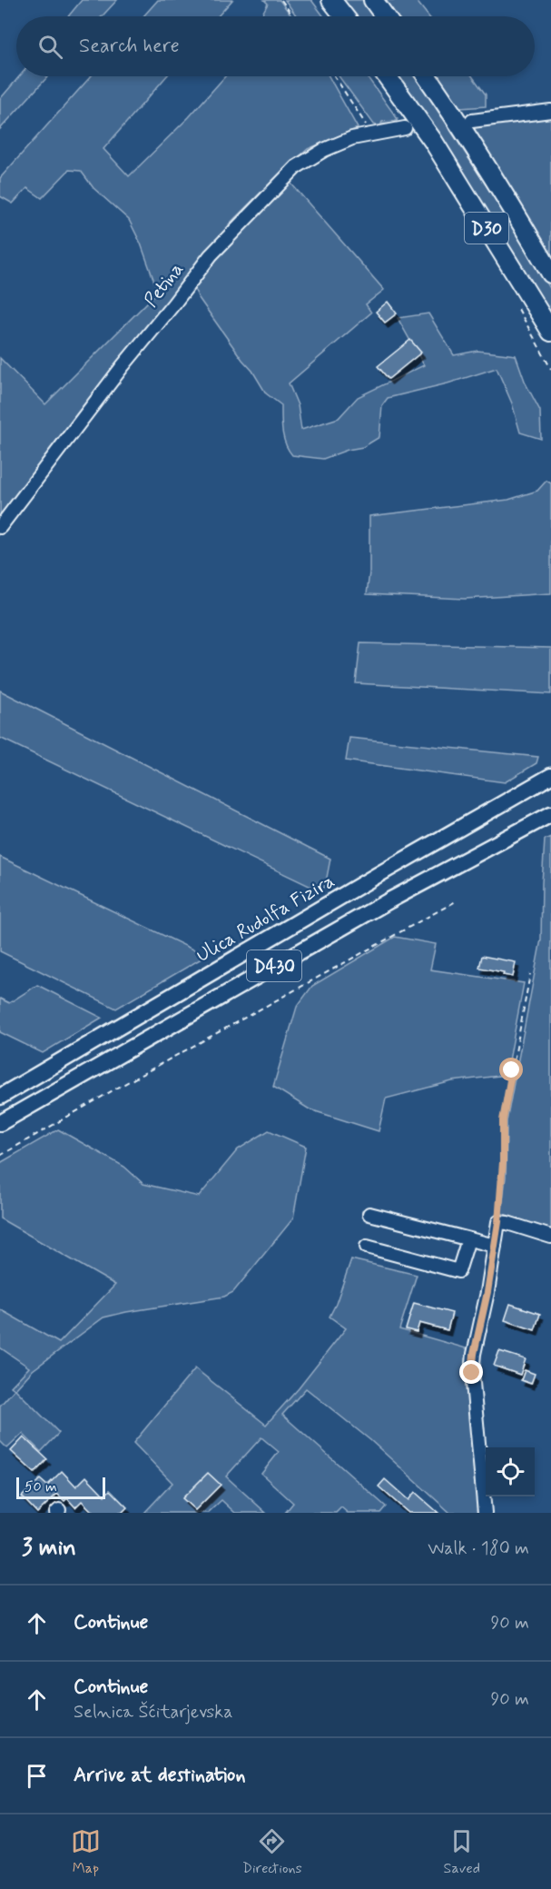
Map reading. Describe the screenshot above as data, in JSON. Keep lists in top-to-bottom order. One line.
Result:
{"streets":{"highway":["D30"],"main road":["Ulica Rudolfa Fizira","D430"],"street":["Petina"]},"scale_bar":"50 m","page":{"search":"Search here","scale":"50 m","heading":["3 min","Walk · 180 m"],"list":[["Continue","90 m"],["Continue","Selnica Šćitarjevska","90 m"],"Arrive at destination"],"nav":["Map","Directions","Saved"]}}
